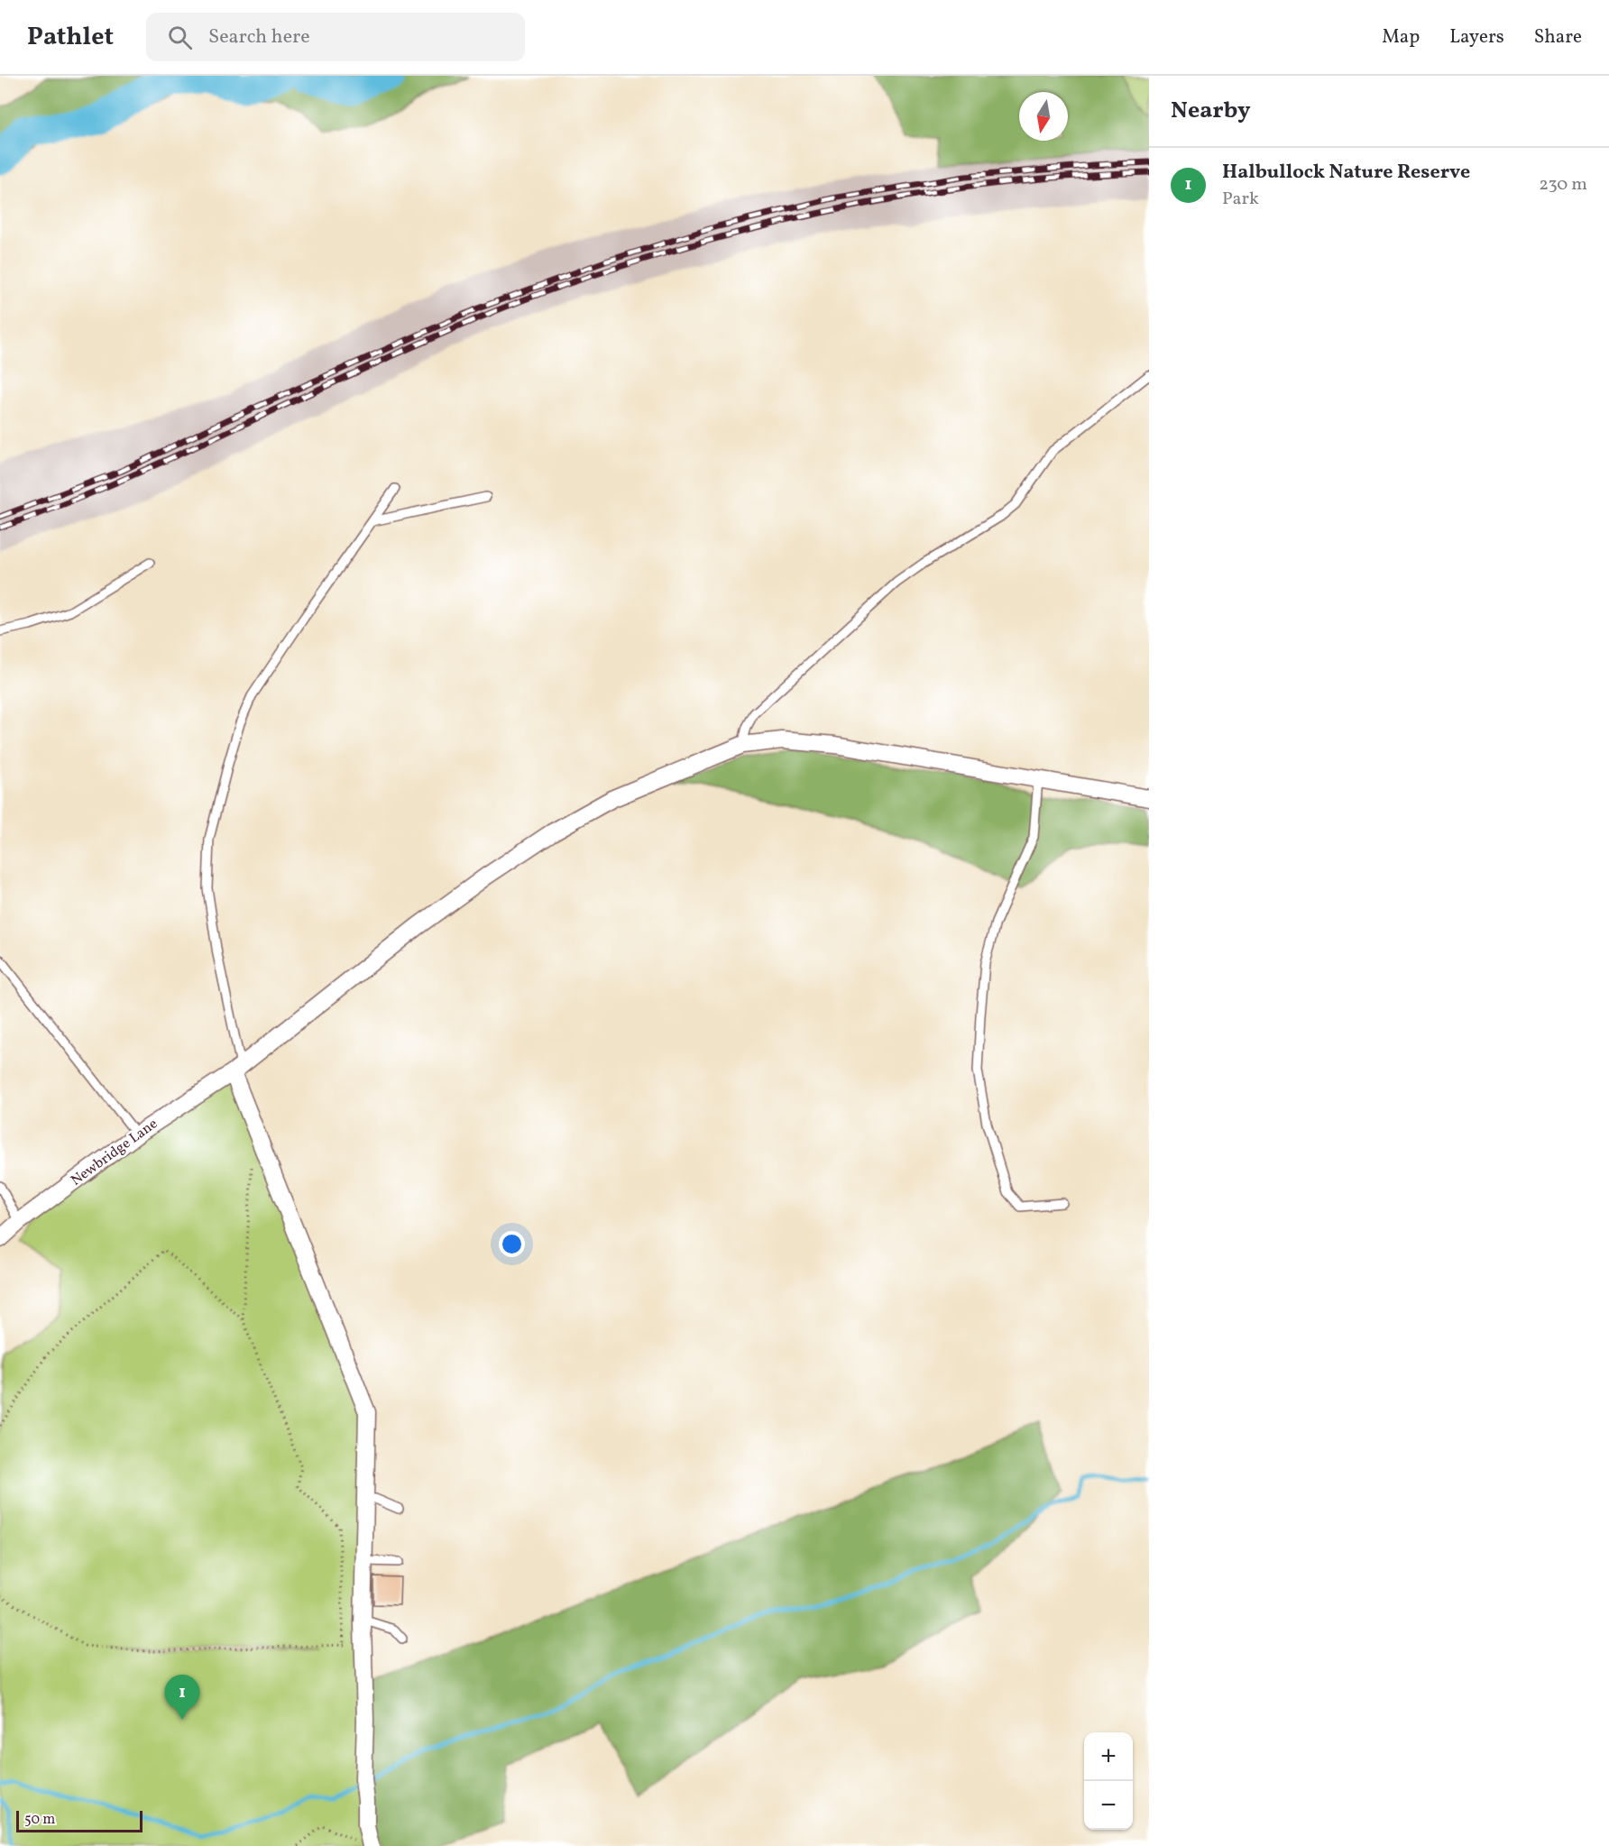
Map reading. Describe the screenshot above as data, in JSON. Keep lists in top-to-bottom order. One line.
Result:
{"streets":{"street":["Newbridge Lane"]},"scale_bar":"50 m","north":"bottom","page":{"header":"Pathlet","search":"Search here","nav":["Map","Layers","Share"],"heading":"Nearby","list":[{"mark":"1","name":"Halbullock Nature Reserve","note":"Park","value":"230 m"}],"pins":"1","map_buttons":["+","−"],"scale":"50 m"}}
